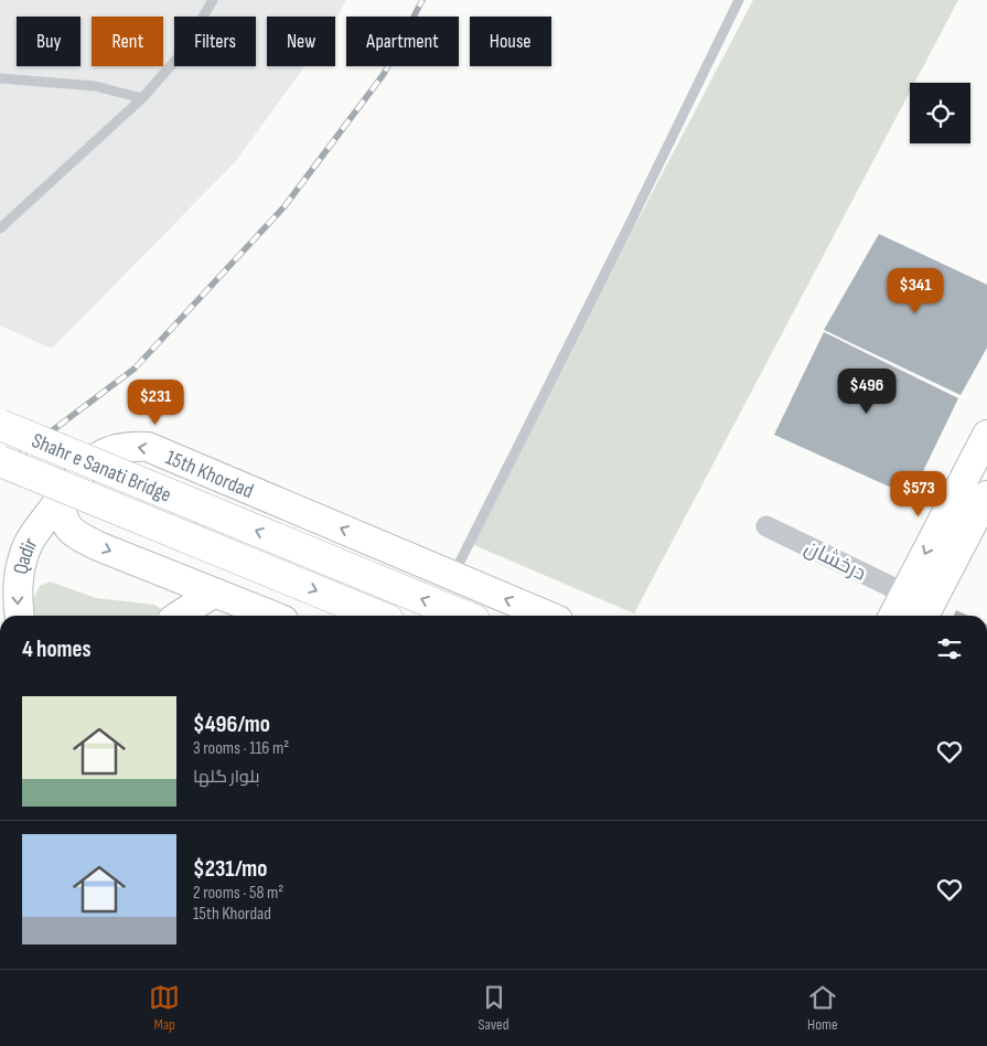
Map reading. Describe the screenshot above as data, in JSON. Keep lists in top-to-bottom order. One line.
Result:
{"streets":{"main road":["Shahr e Sanati Bridge","15th Khordad","Qadir"],"street":["درخشان"]},"crossings":[["Shahr e Sanati Bridge","15th Khordad"],["15th Khordad","Qadir"]],"one_way":["15th Khordad","Qadir"],"page":{"chip":["Buy","Rent","Filters","New","Apartment","House"],"price":["$341","$496","$231","$573"],"heading":"4 homes","list":[{"name":"$496/mo","note":"3 rooms · 116 m² · بلوار گلها"},{"name":"$231/mo","note":"2 rooms · 58 m² · 15th Khordad"}],"tabs":["Map","Saved","Home"]}}
